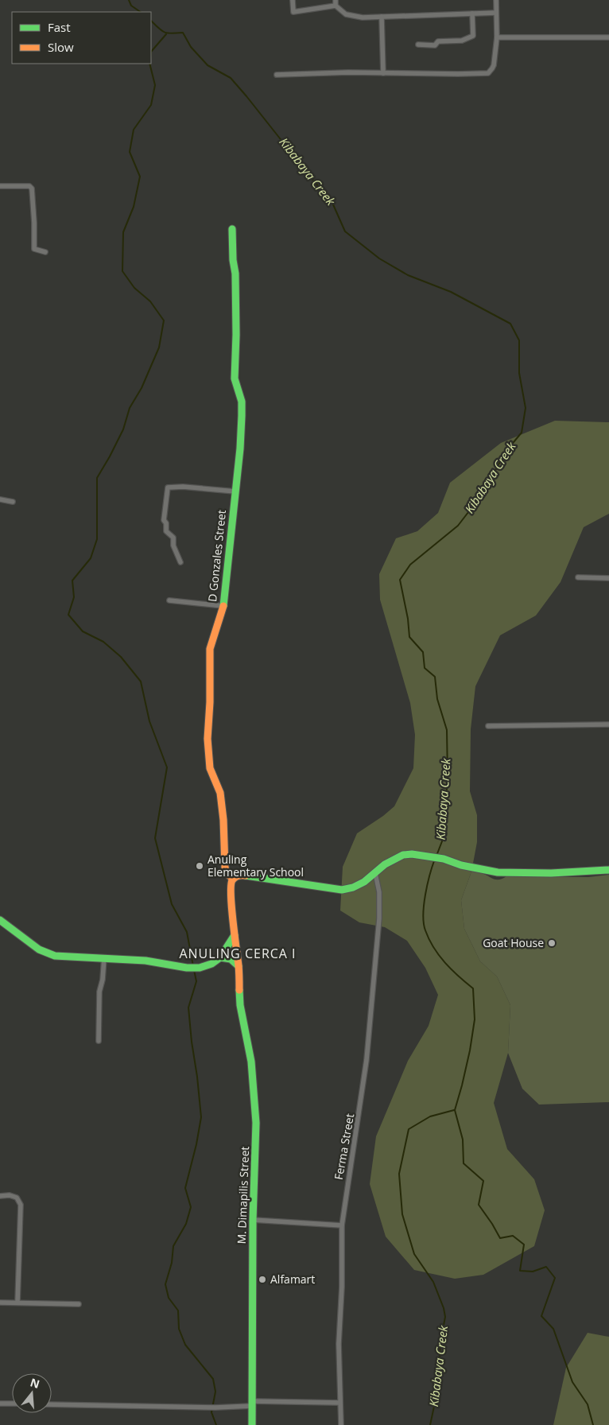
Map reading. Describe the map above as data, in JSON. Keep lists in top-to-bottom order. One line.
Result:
{"streets":{"main road":["D Gonzales Street","M. Dimapilis Street"],"street":["Ferma Street"]},"crossings":[["D Gonzales Street","M. Dimapilis Street"]],"districts":["ANULING CERCA I"],"water":["Kibabaya Creek"],"places":["Anuling Elementary School","Goat House","Alfamart"],"legend":["Fast","Slow"],"north":"top"}
